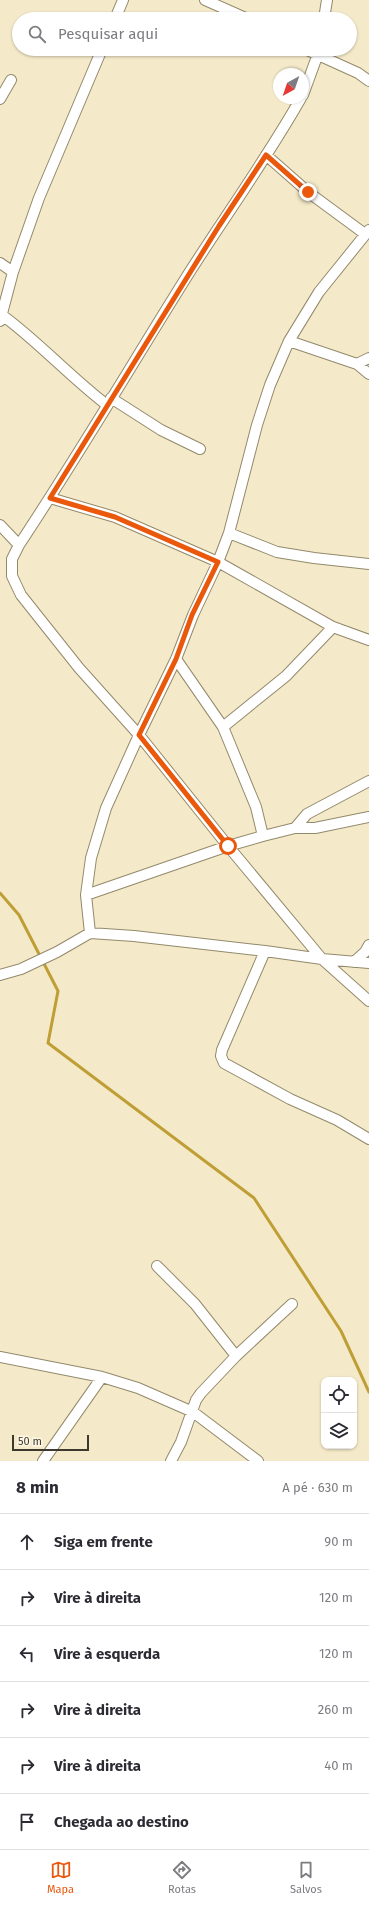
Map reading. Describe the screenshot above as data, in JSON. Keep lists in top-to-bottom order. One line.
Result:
{"scale_bar":"50 m","north":"bottom left","page":{"search":"Pesquisar aqui","scale":"50 m","heading":["8 min","A pé · 630 m"],"list":[["Siga em frente","90 m"],["Vire à direita","120 m"],["Vire à esquerda","120 m"],["Vire à direita","260 m"],["Vire à direita","40 m"],"Chegada ao destino"],"nav":["Mapa","Rotas","Salvos"]}}
